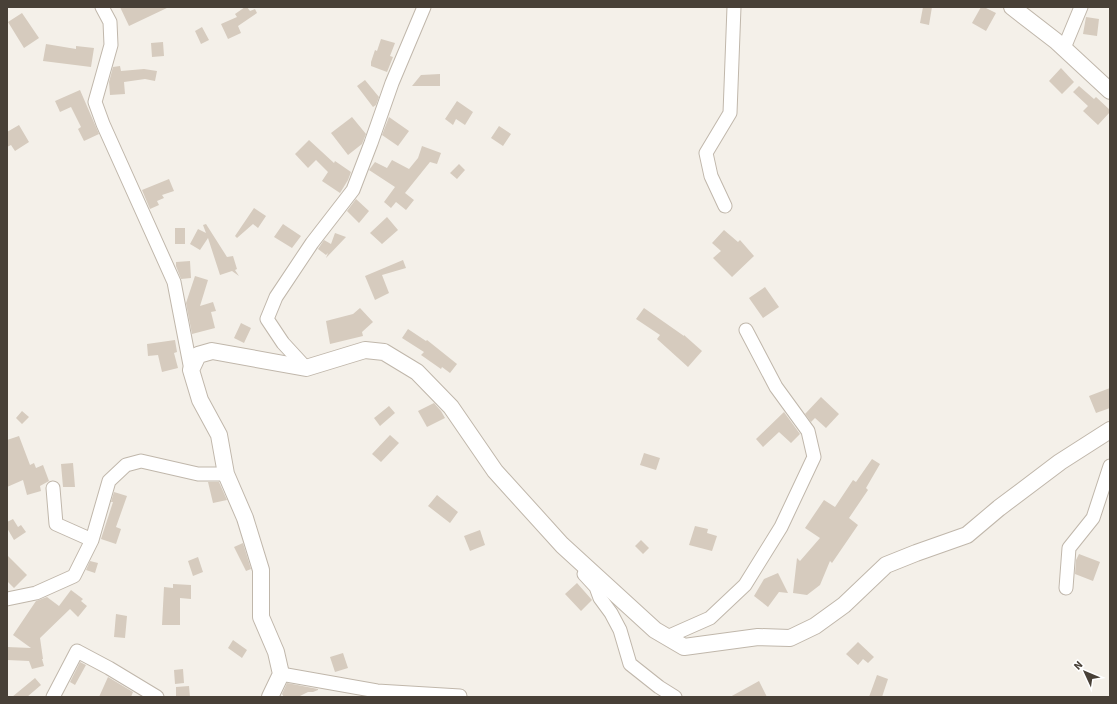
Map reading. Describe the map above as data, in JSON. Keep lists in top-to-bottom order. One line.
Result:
{"north":"top left"}
